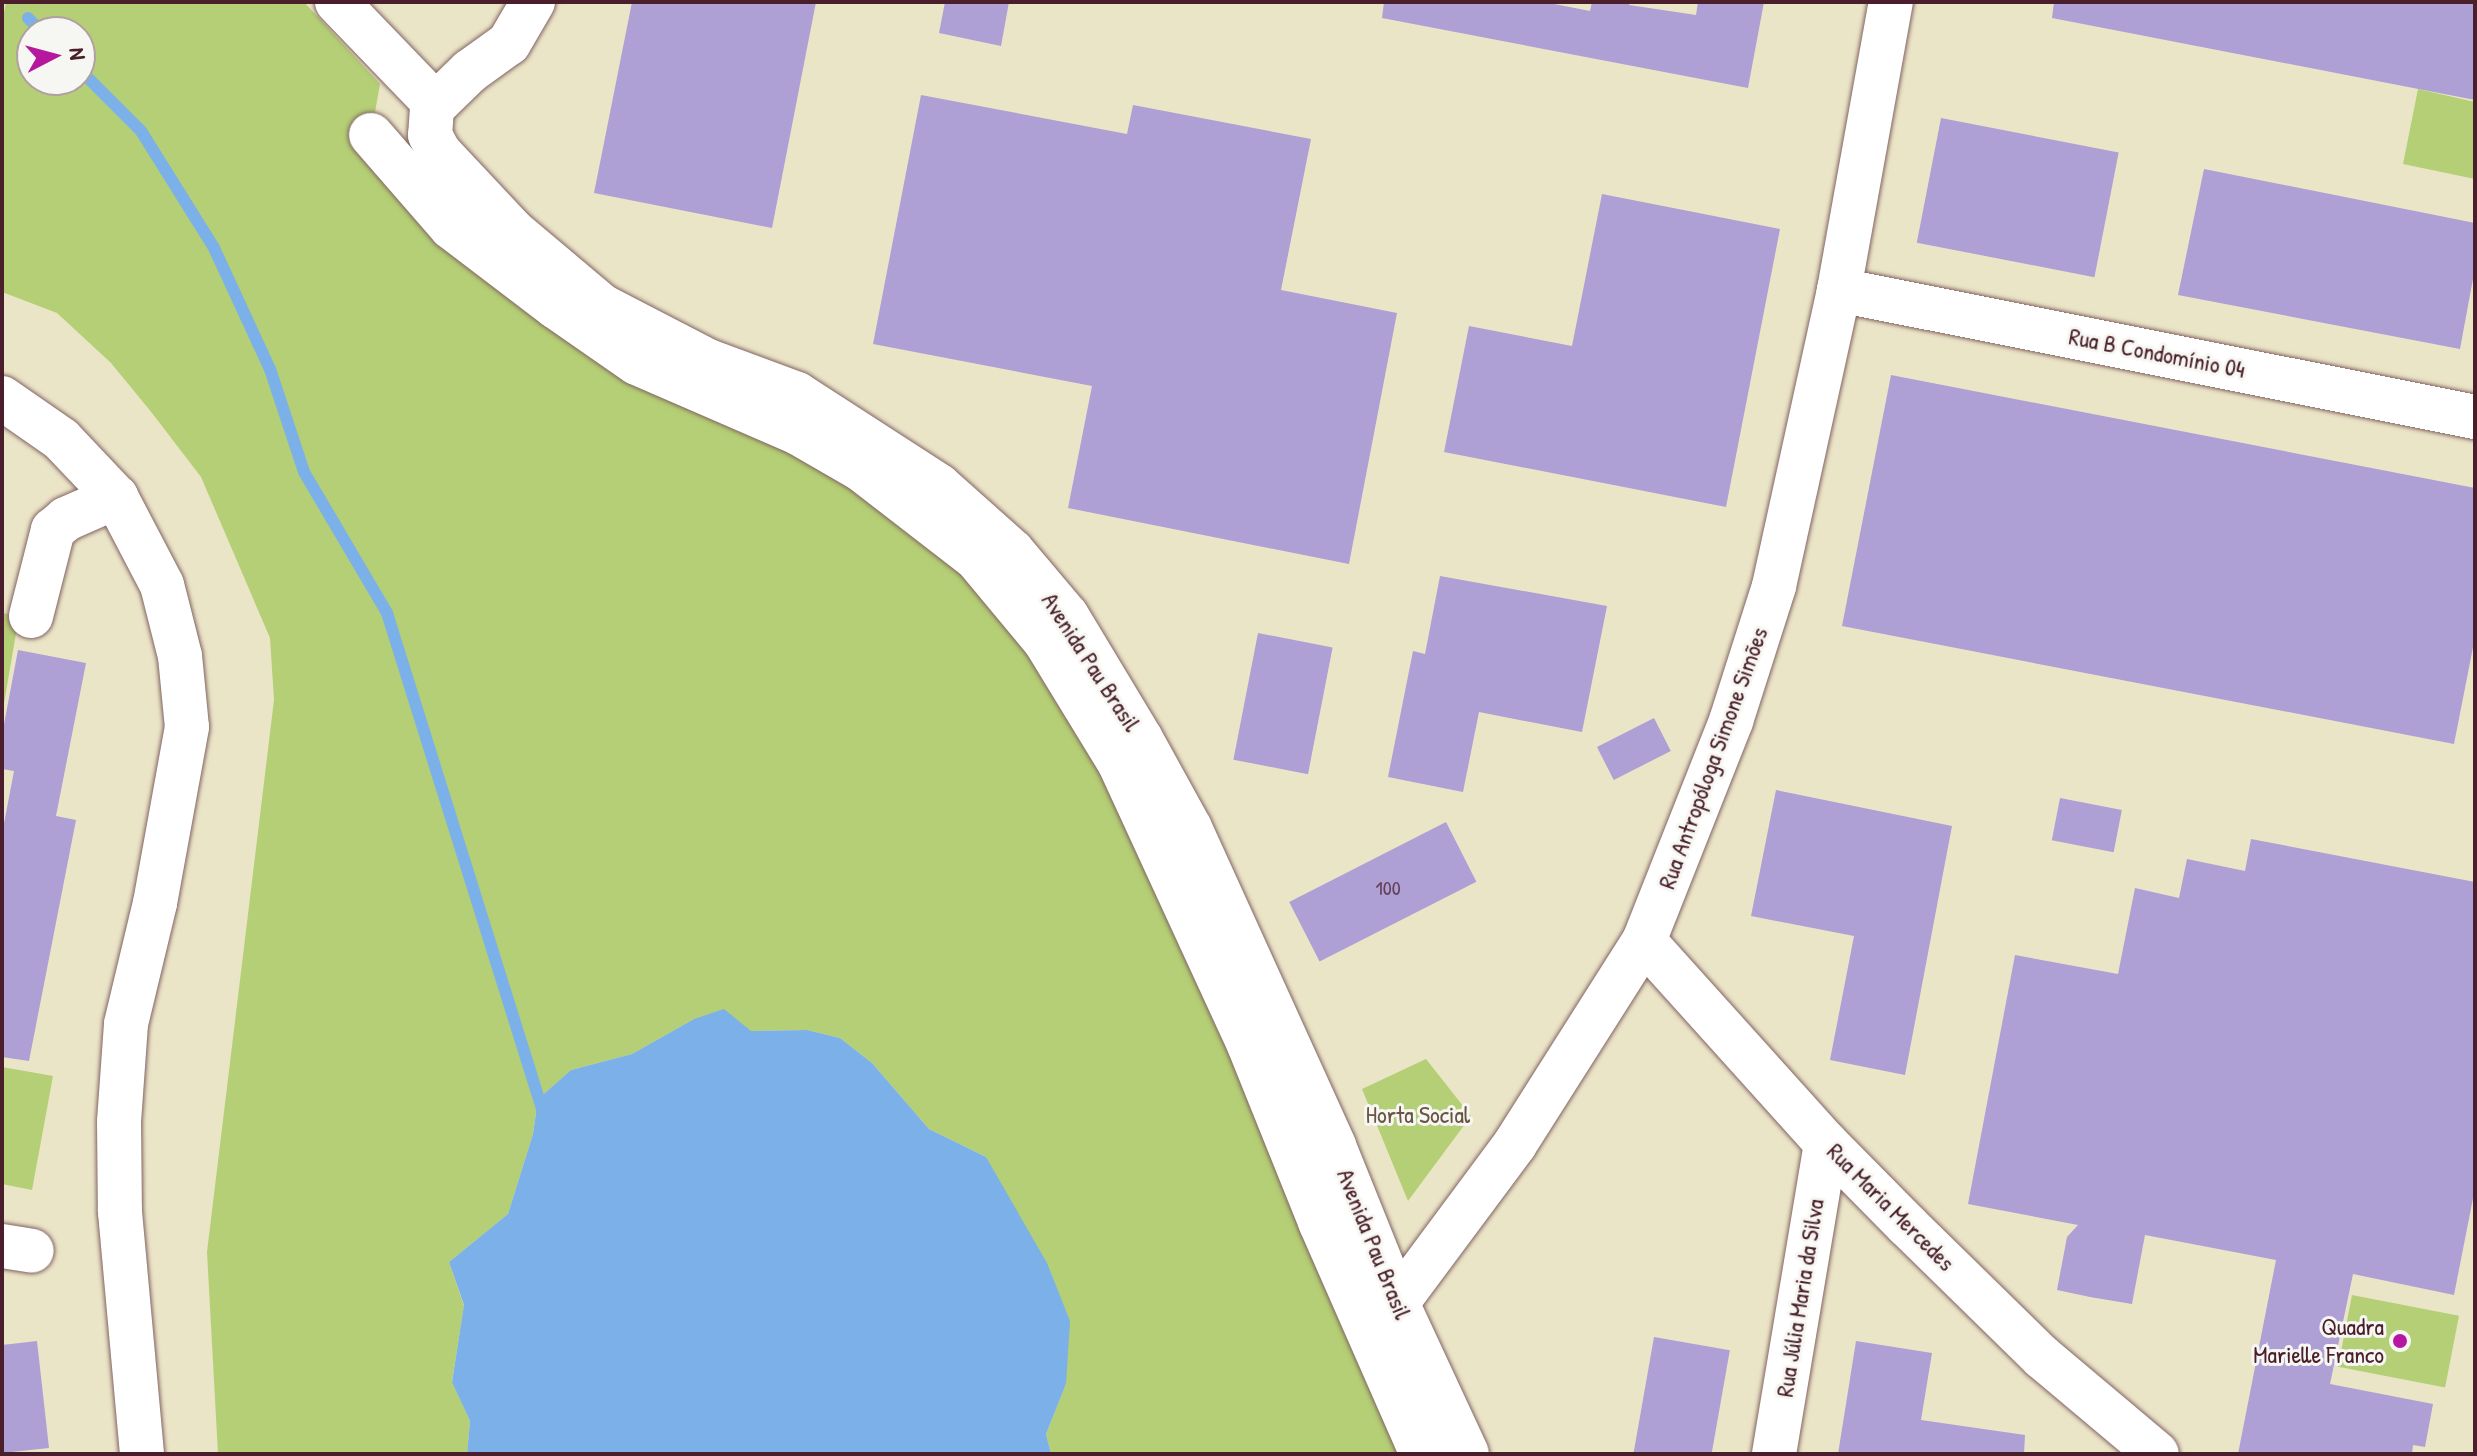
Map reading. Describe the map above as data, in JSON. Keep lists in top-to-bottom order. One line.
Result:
{"streets":{"street":["Rua B Condomínio 04","Avenida Pau Brasil","Rua Antropóloga Simone Simões","Rua Maria Mercedes","Rua Júlia Maria da Silva"]},"crossings":[["Rua B Condomínio 04","Rua Antropóloga Simone Simões"],["Avenida Pau Brasil","Rua Antropóloga Simone Simões"],["Rua Antropóloga Simone Simões","Rua Maria Mercedes"],["Rua Maria Mercedes","Rua Júlia Maria da Silva"]],"parks":["Horta Social"],"places":["Quadra Marielle Franco"],"house_numbers":["100"],"north":"right"}
